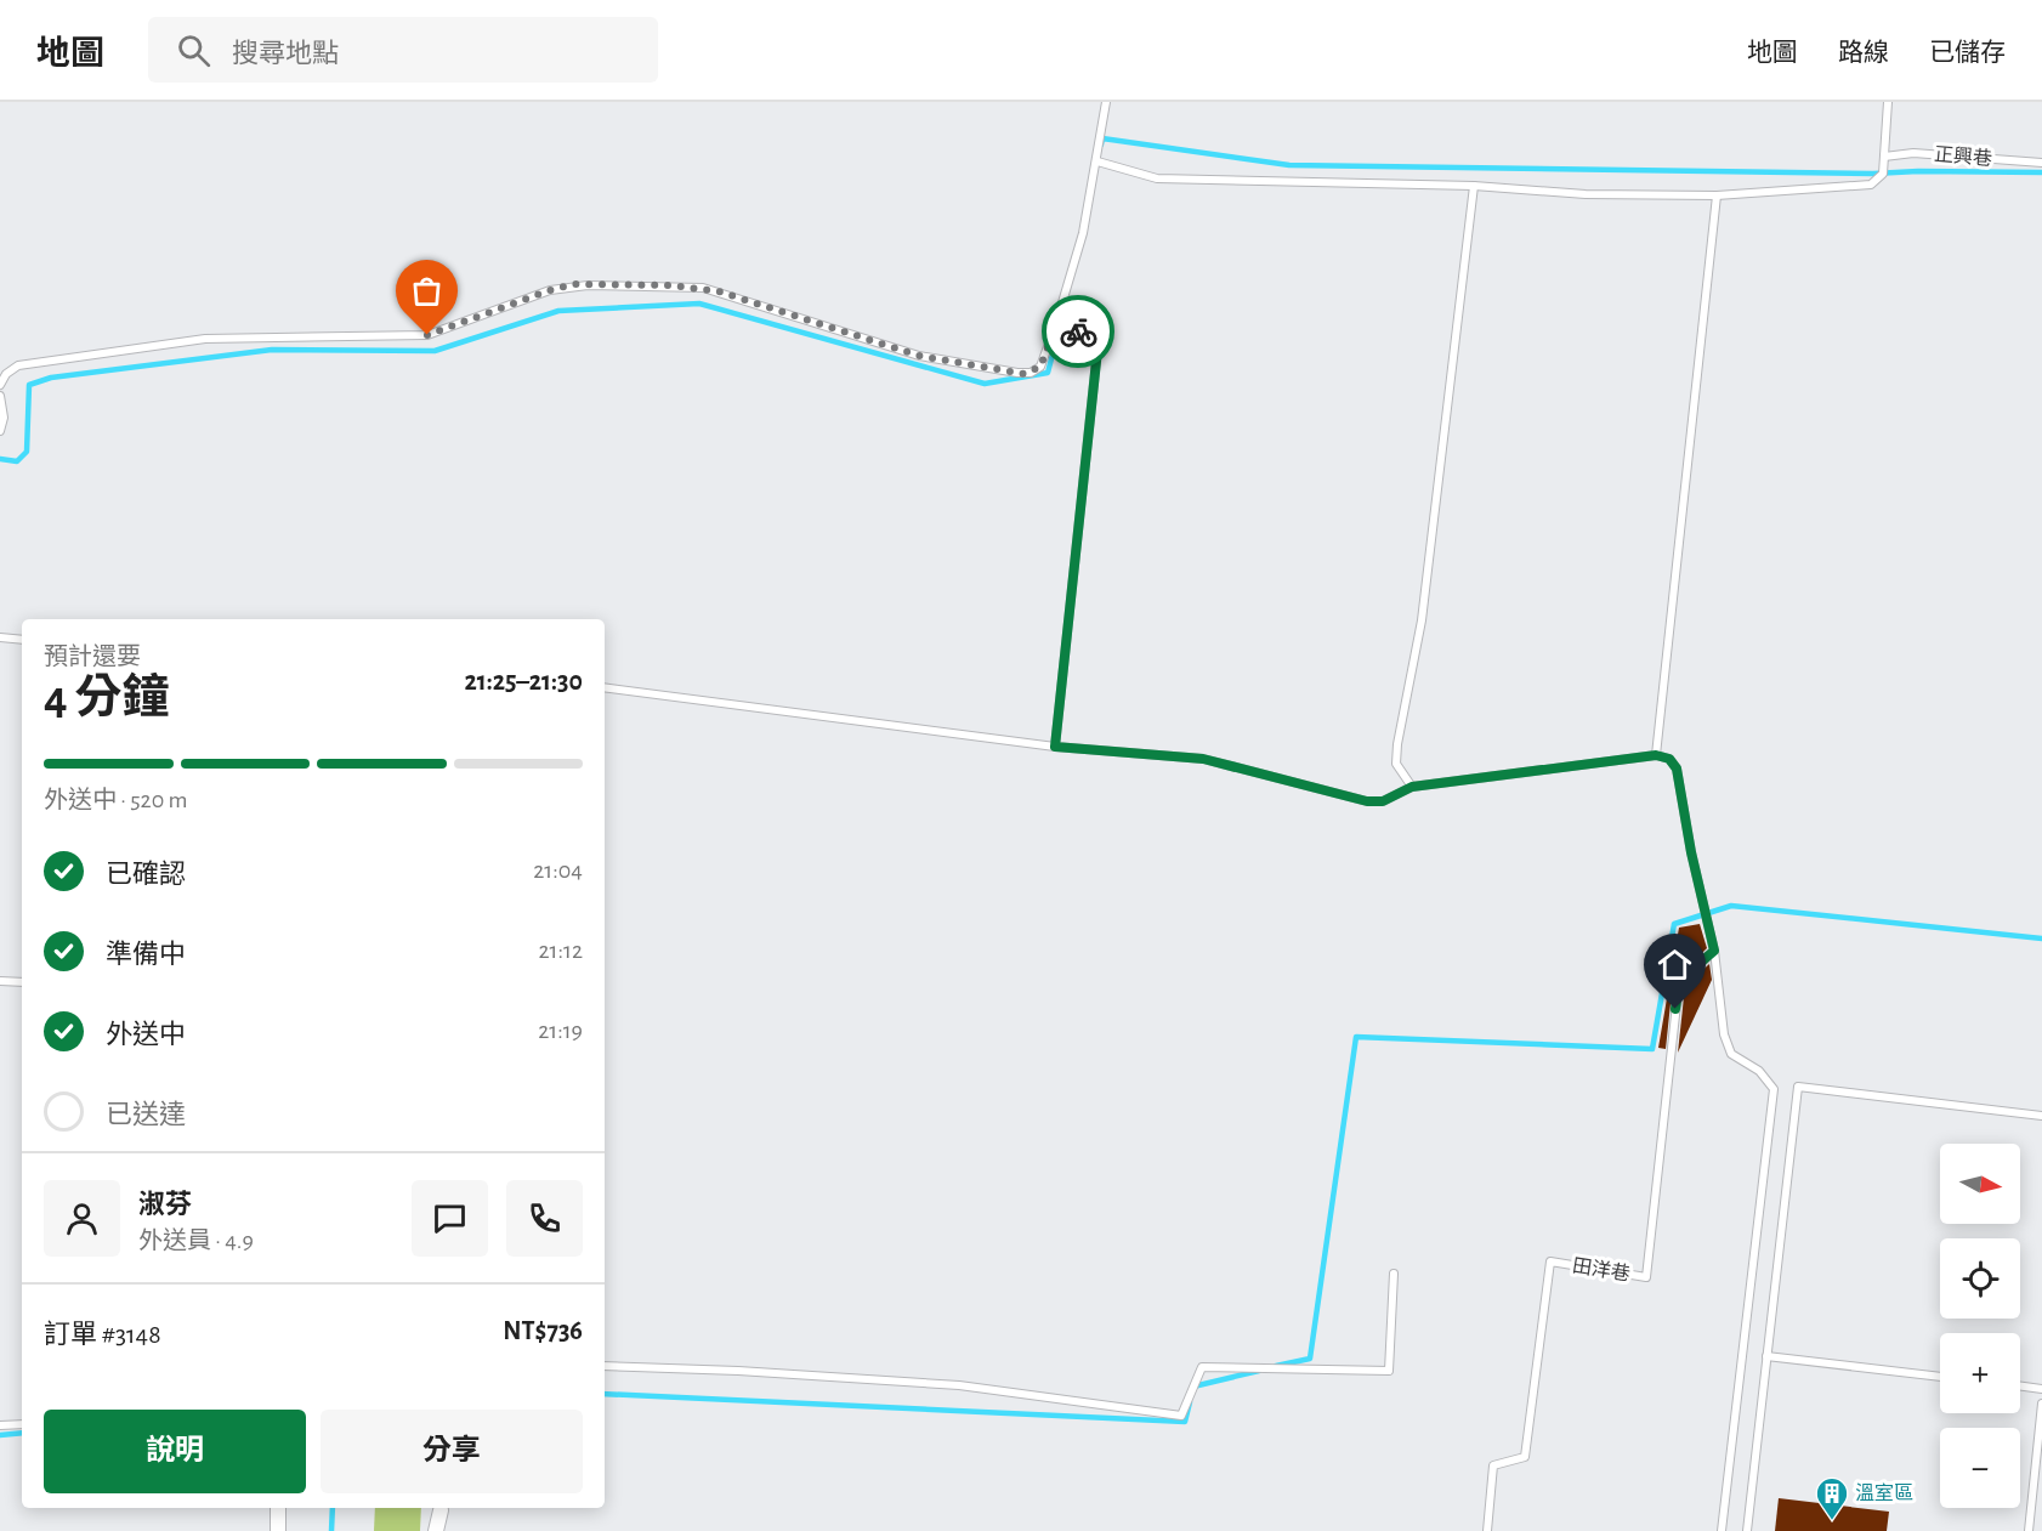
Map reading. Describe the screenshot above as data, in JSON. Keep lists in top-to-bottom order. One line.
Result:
{"streets":{"lane":["正興巷","田洋巷"]},"places":{"building":["溫室區"]},"north":"right","page":{"header":"地圖","search":"搜尋地點","nav":["地圖","路線","已儲存"],"heading":["4 分鐘","預計還要","21:25–21:30"],"panel":["淑芬","外送員 · 4.9","訂單 #3148","NT$736"],"bar":"外送中 · 520 m","list":[["已確認","21:04"],["準備中","21:12"],["外送中","21:19"],"已送達"],"map_buttons":["+","−"],"buttons":["說明","分享"]}}
